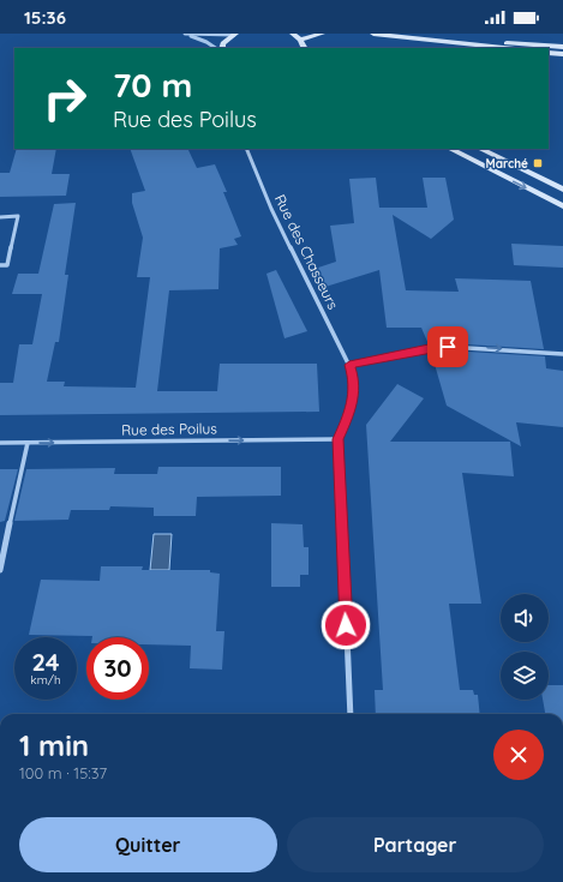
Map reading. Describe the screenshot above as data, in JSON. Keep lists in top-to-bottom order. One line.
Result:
{"streets":{"street":["Rue des Chasseurs","Rue des Poilus"]},"crossings":[["Rue des Chasseurs","Rue des Poilus"]],"one_way":["Rue des Poilus"],"places":{"transit":["Marché"]},"page":{"status":"15:36","turn":["70 m","Rue des Poilus"],"speed":"24 km/h","limit":"30","heading":["1 min","100 m · 15:37"],"buttons":["Quitter","Partager"]}}
